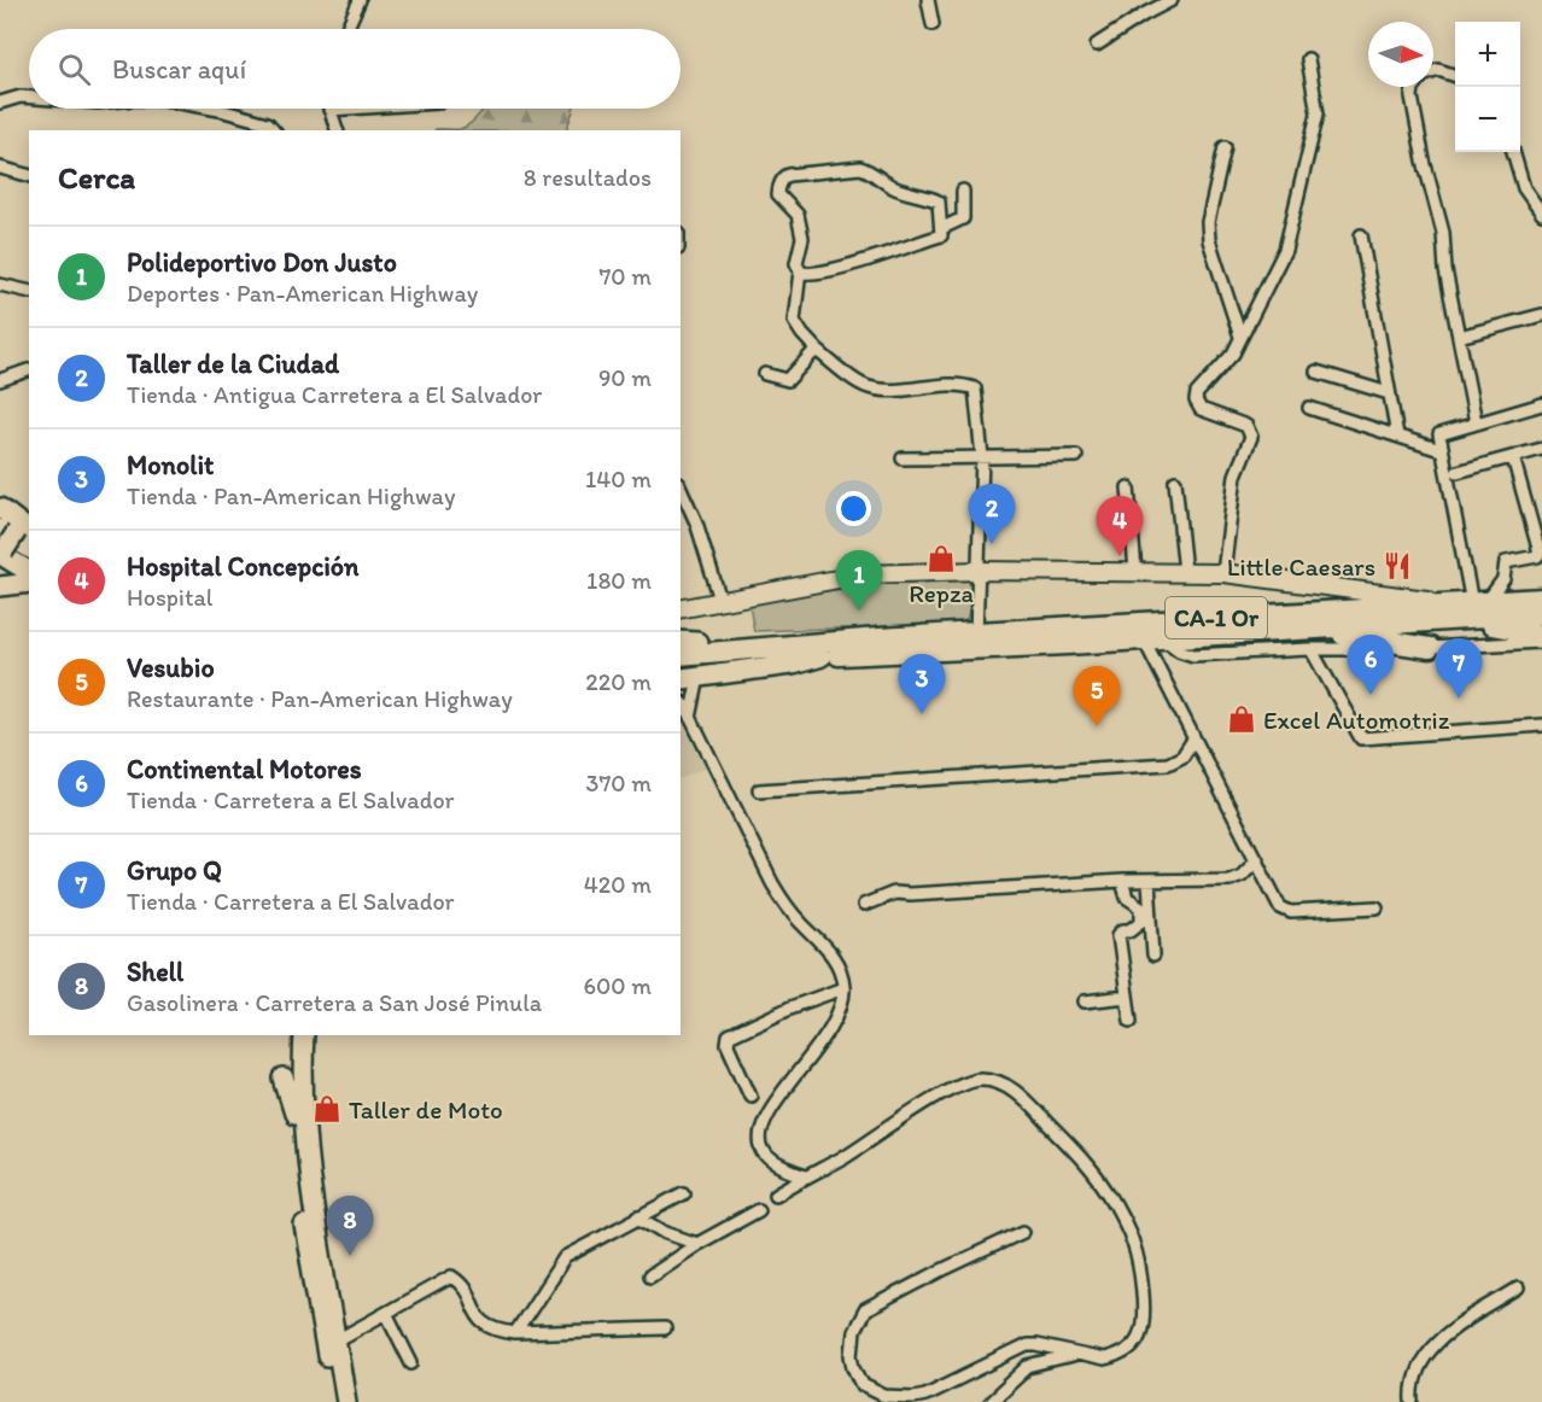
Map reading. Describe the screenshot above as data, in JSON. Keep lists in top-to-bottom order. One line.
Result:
{"streets":{"highway":["CA-1 Or"]},"places":{"shop":["Repza","Excel Automotriz","Taller de Moto"],"restaurant":["Little Caesars"]},"north":"right","page":{"map_buttons":["+","−"],"search":"Buscar aquí","heading":["Cerca","8 resultados"],"list":[{"mark":"1","name":"Polideportivo Don Justo","note":"Deportes · Pan-American Highway","value":"70 m"},{"mark":"2","name":"Taller de la Ciudad","note":"Tienda · Antigua Carretera a El Salvador","value":"90 m"},{"mark":"3","name":"Monolit","note":"Tienda · Pan-American Highway","value":"140 m"},{"mark":"4","name":"Hospital Concepción","note":"Hospital","value":"180 m"},{"mark":"5","name":"Vesubio","note":"Restaurante · Pan-American Highway","value":"220 m"},{"mark":"6","name":"Continental Motores","note":"Tienda · Carretera a El Salvador","value":"370 m"},{"mark":"7","name":"Grupo Q","note":"Tienda · Carretera a El Salvador","value":"420 m"},{"mark":"8","name":"Shell","note":"Gasolinera · Carretera a San José Pinula","value":"600 m"}],"pins":["2","4","1","6","7","3","5","8"]}}
